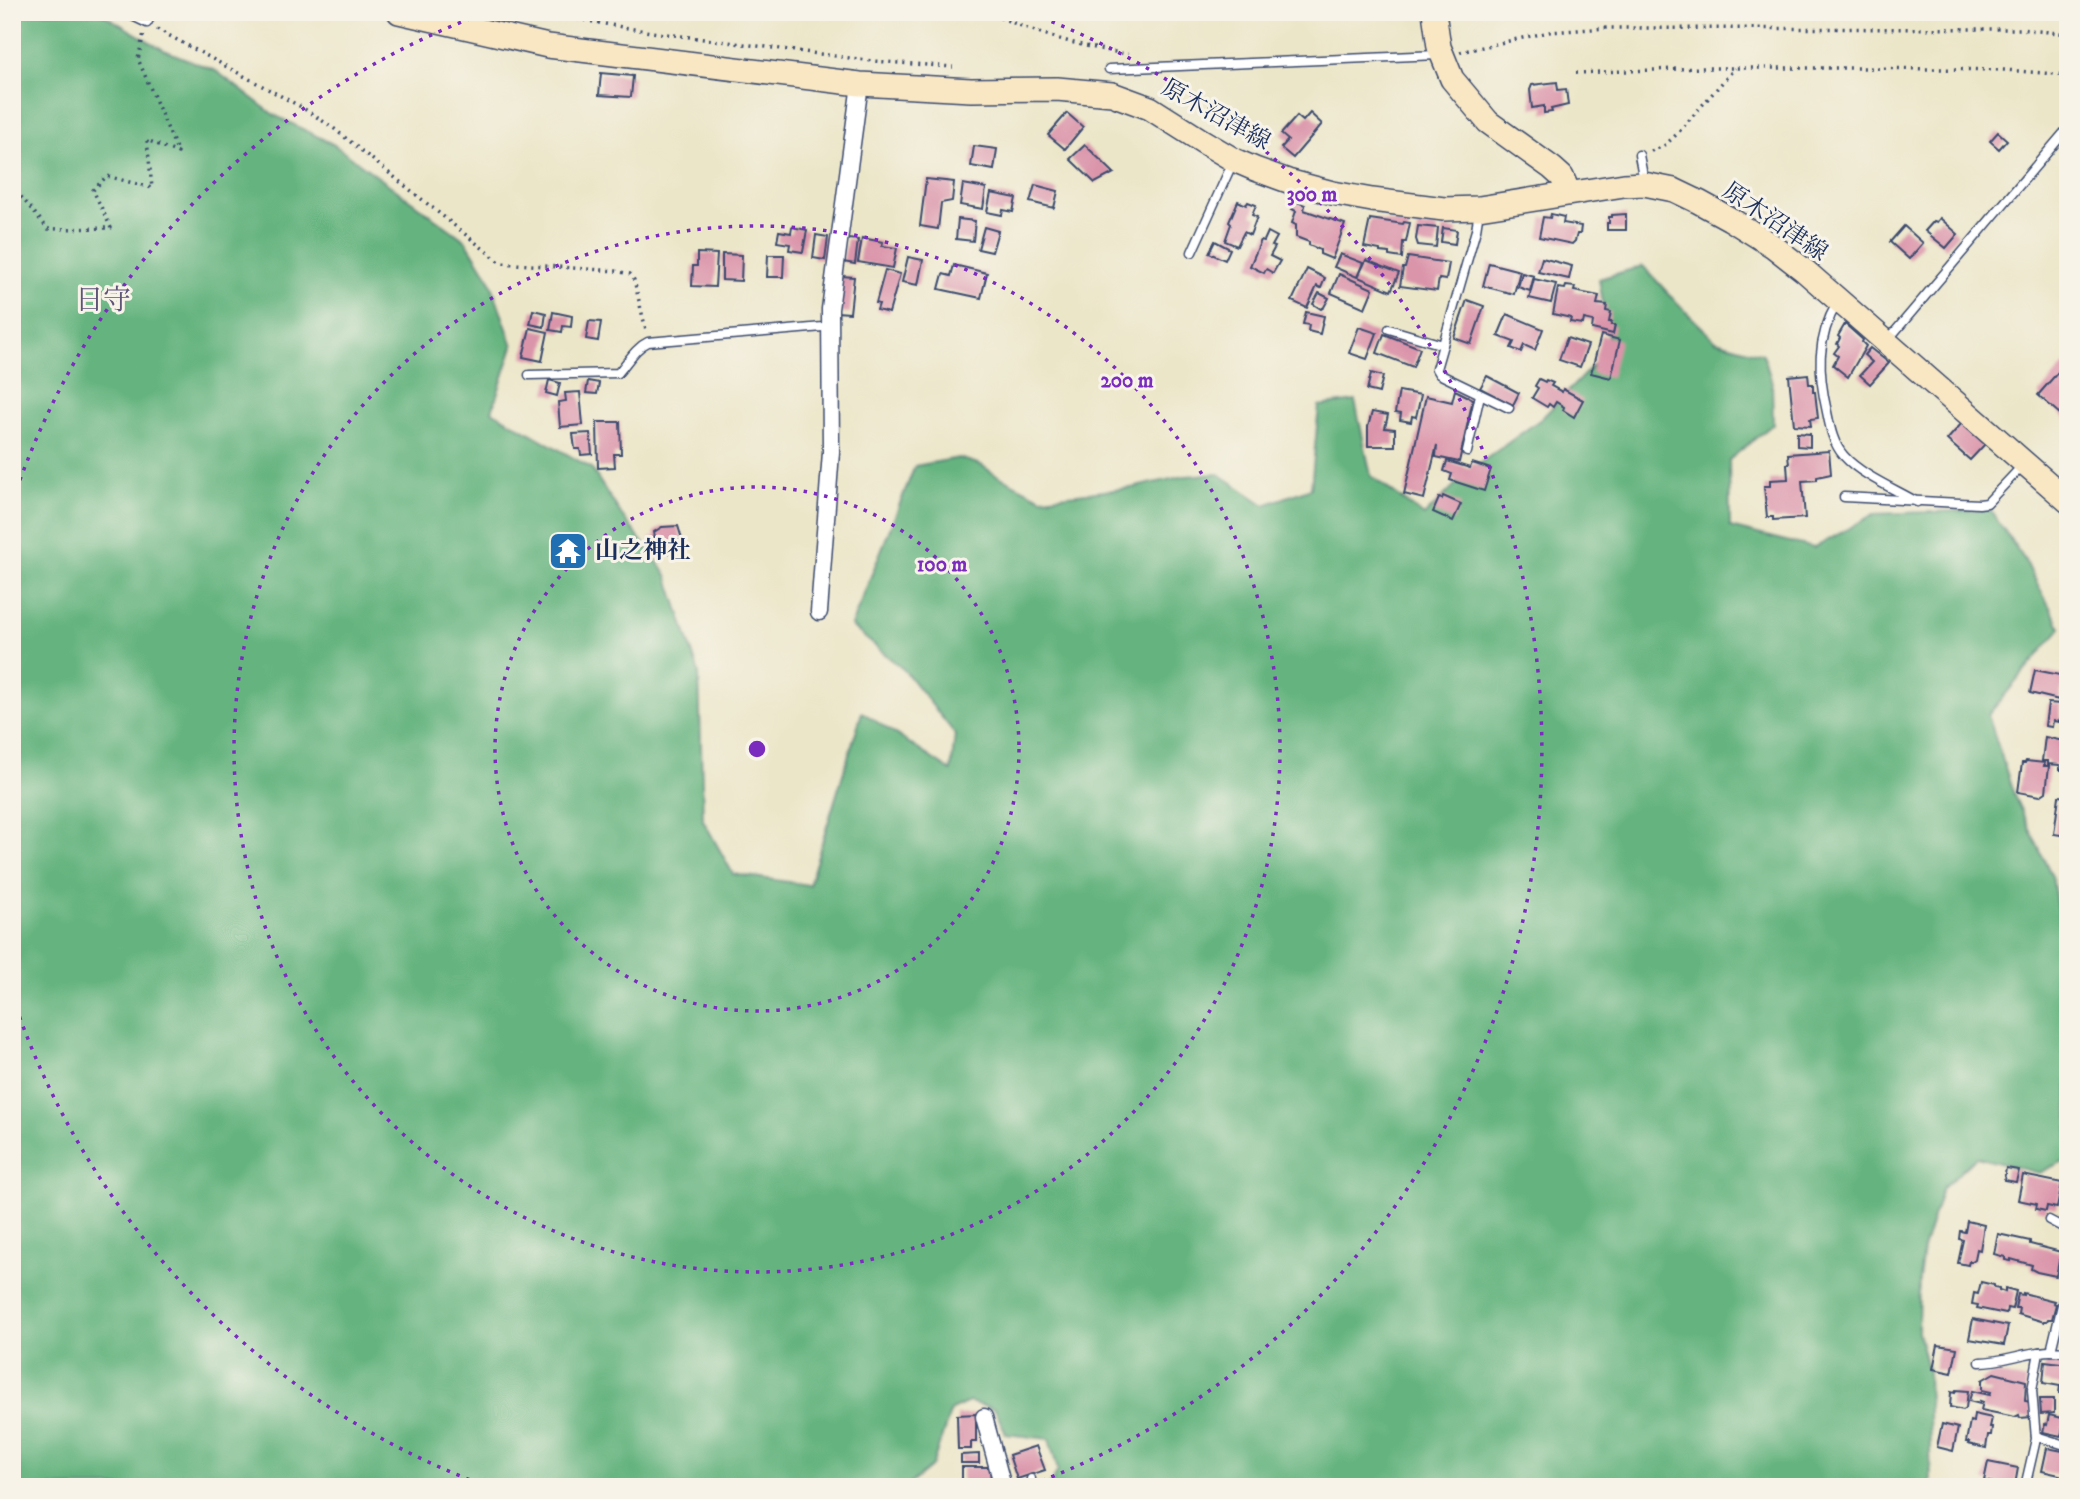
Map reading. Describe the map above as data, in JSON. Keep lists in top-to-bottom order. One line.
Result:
{"streets":{"main road":["原木沼津線"]},"districts":["日守"],"places":{"temple":["山之神社"]},"rings":["300 m","200 m","100 m"]}
